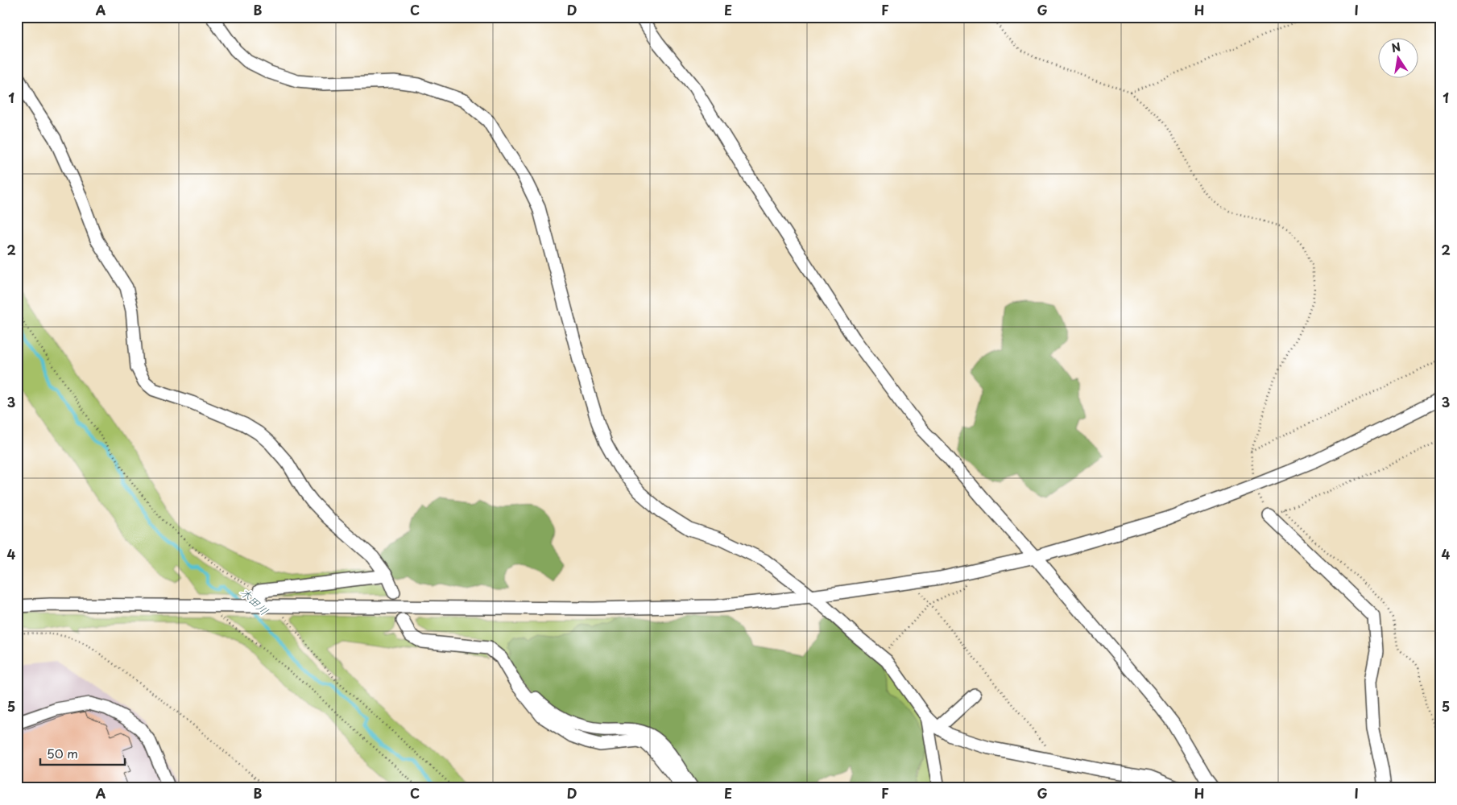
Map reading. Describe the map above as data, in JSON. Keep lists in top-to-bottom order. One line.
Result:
{"water":["木田川"],"scale_bar":"50 m","north":"top","grid":{"columns":["A","B","C","D","E","F","G","H","I"],"rows":["1","2","3","4","5"]}}
